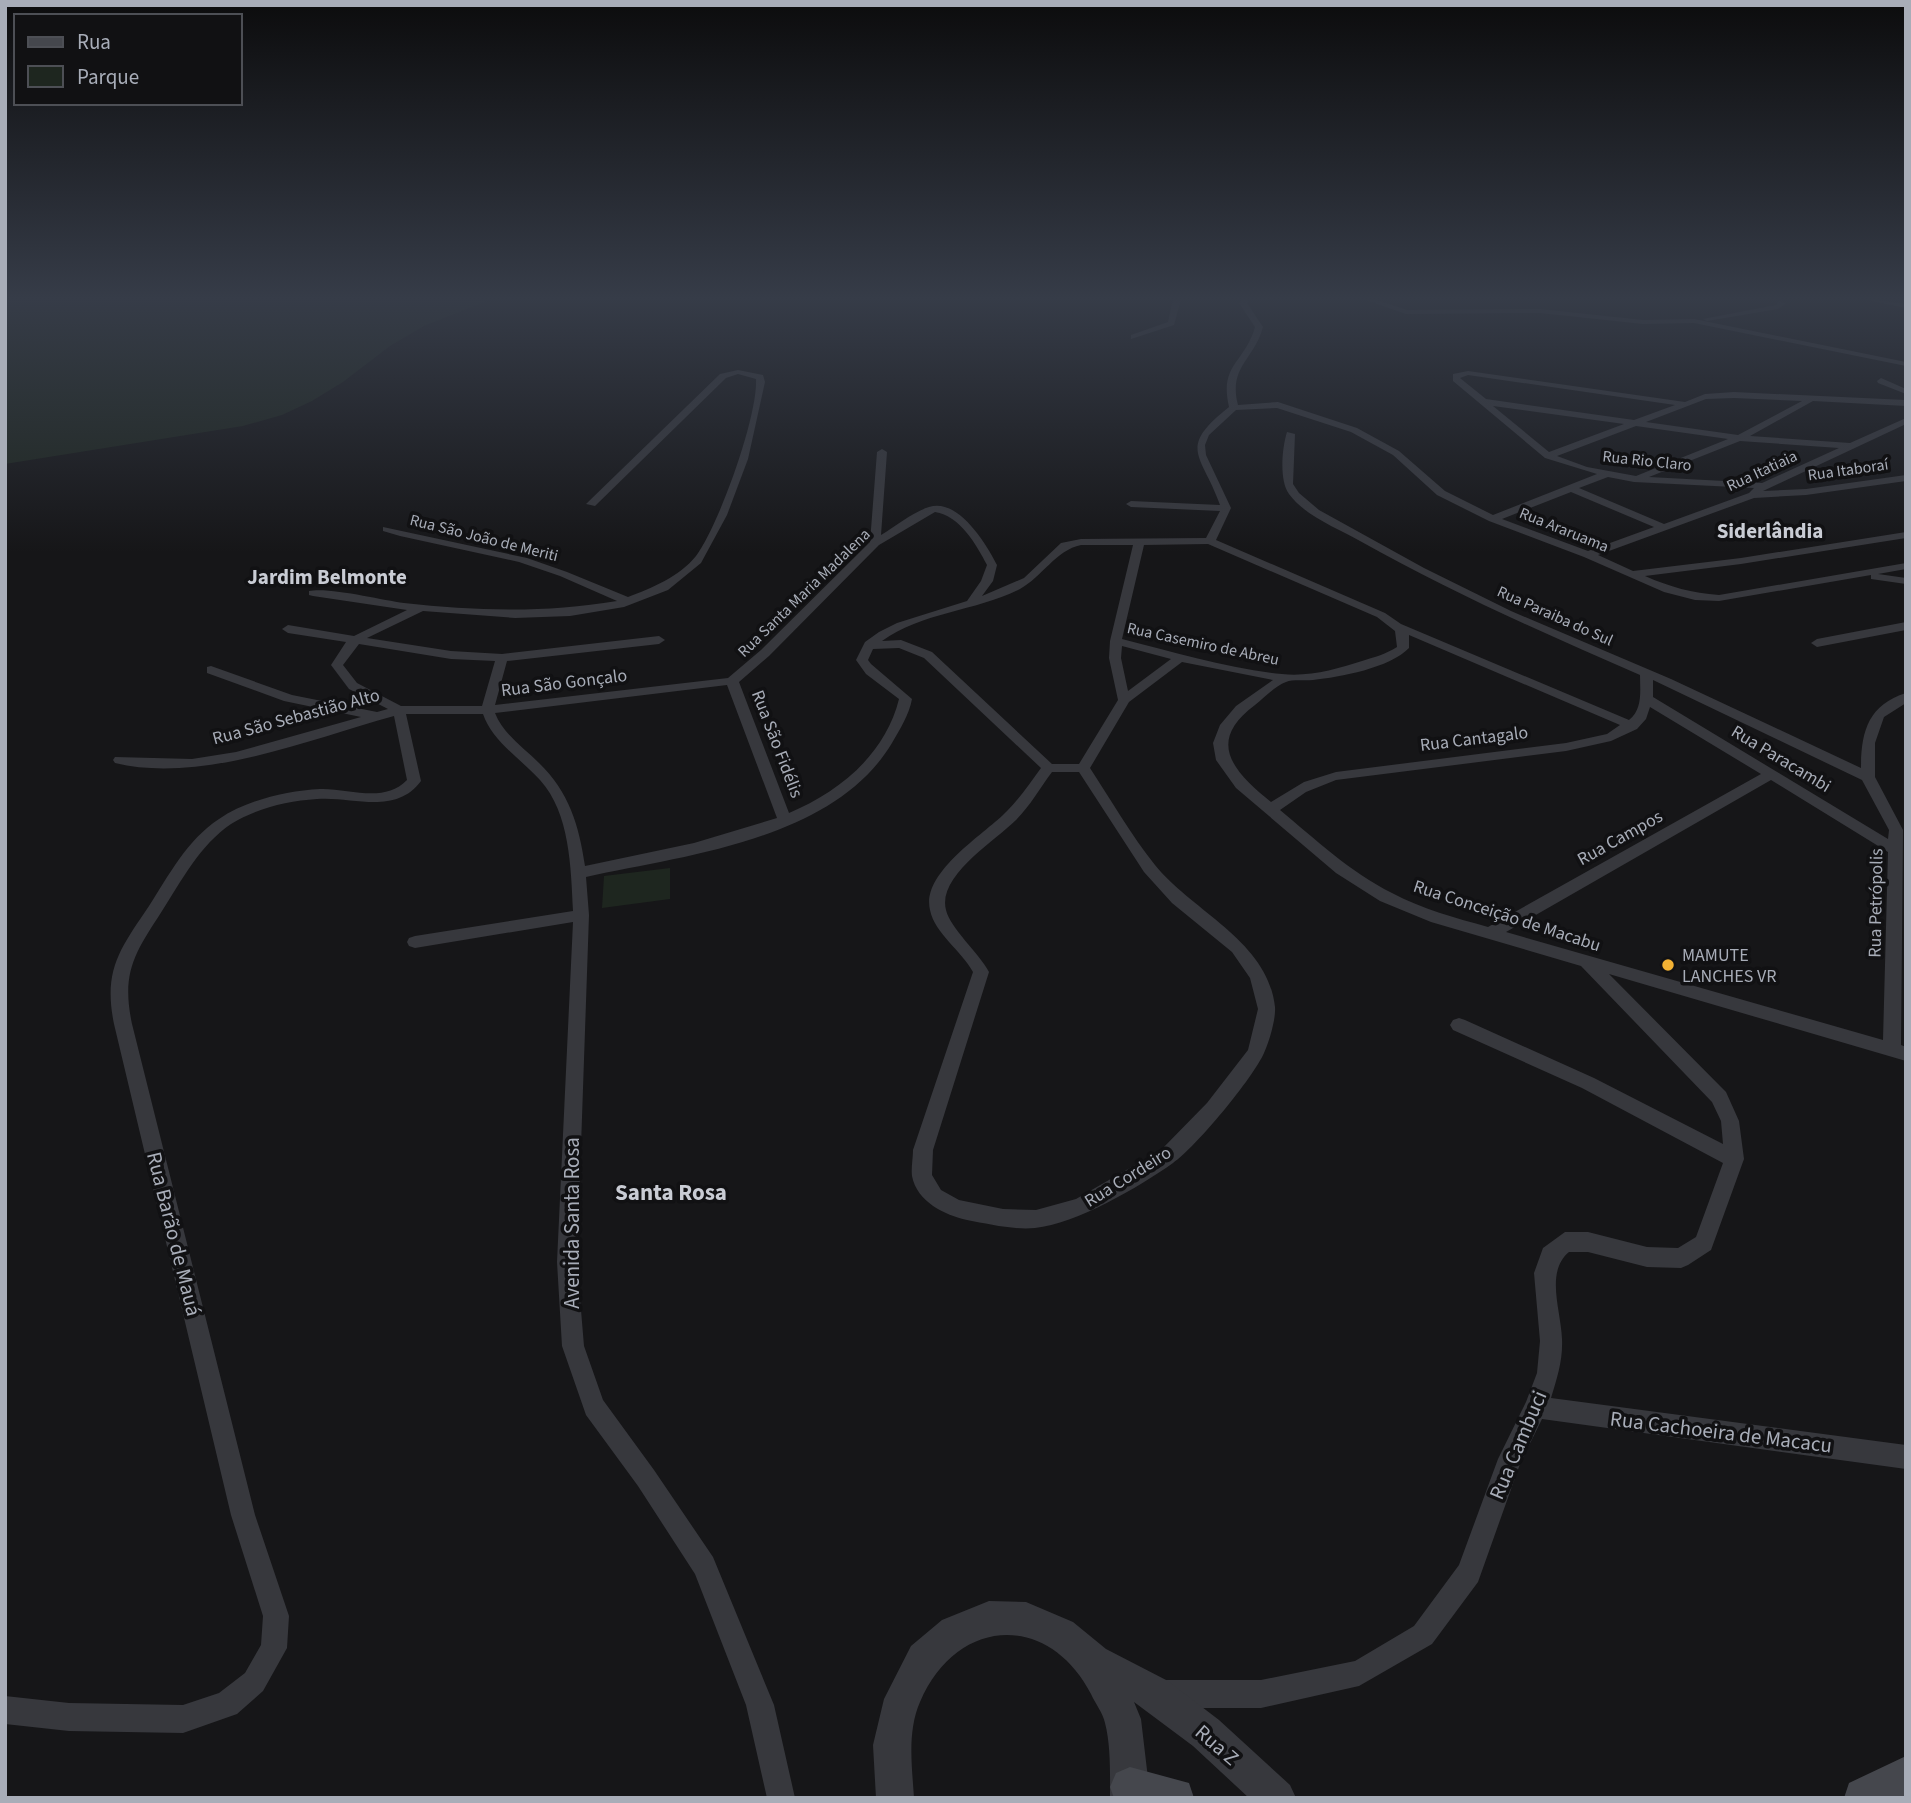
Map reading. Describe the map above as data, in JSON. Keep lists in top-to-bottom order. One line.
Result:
{"streets":{"street":["Rua Rio Claro","Rua Itaboraí","Rua Itatiaia","Rua Araruama","Rua São João de Meriti","Rua Santa Maria Madalena","Rua Paraiba do Sul","Rua Casemiro de Abreu","Rua São Gonçalo","Rua São Sebastião Alto","Rua Cantagalo","Rua São Fidélis","Rua Paracambi","Rua Campos","Rua Petrópolis","Rua Conceição de Macabu","Rua Cordeiro","Avenida Santa Rosa","Rua Barão de Mauá","Rua Cachoeira de Macacu","Rua Cambuci","Rua Z"]},"crossings":[["Rua Rio Claro","Rua Itatiaia"],["Rua Itaboraí","Rua Itatiaia"],["Rua Itatiaia","Rua Araruama"],["Rua Santa Maria Madalena","Rua São Gonçalo"],["Rua Santa Maria Madalena","Rua São Fidélis"],["Rua Paraiba do Sul","Rua Petrópolis"],["Rua Casemiro de Abreu","Rua Conceição de Macabu"],["Rua São Gonçalo","Rua São Sebastião Alto"],["Rua São Gonçalo","Rua São Fidélis"],["Rua São Gonçalo","Avenida Santa Rosa"],["Rua São Gonçalo","Rua Barão de Mauá"],["Rua São Sebastião Alto","Rua Barão de Mauá"],["Rua Cantagalo","Rua Conceição de Macabu"],["Rua Paracambi","Rua Campos"],["Rua Paracambi","Rua Petrópolis"],["Rua Campos","Rua Conceição de Macabu"],["Rua Petrópolis","Rua Conceição de Macabu"],["Rua Conceição de Macabu","Rua Cambuci"],["Rua Cachoeira de Macacu","Rua Cambuci"],["Rua Cambuci","Rua Z"]],"districts":["Siderlândia","Jardim Belmonte","Santa Rosa"],"places":["MAMUTE LANCHES VR"],"legend":["Rua","Parque"]}
